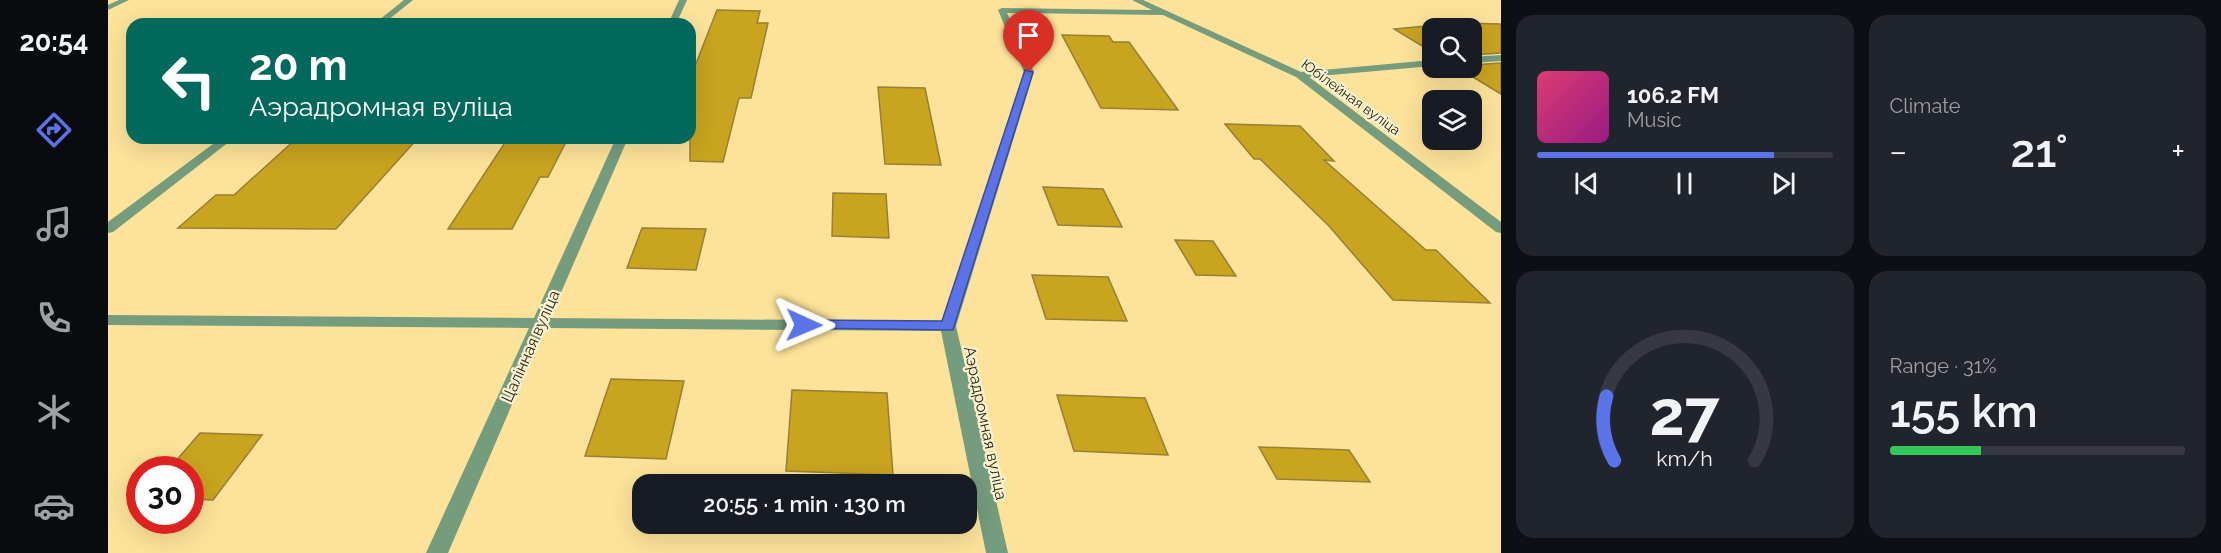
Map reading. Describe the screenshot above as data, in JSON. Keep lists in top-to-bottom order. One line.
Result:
{"streets":{"street":["Юбілейная вуліца","Цалінная вуліца","Аэрадромная вуліца"]},"crossings":[["Юбілейная вуліца","Аэрадромная вуліца"]],"page":{"tabs":"20:54","tile":["Climate",["Range · 31%","155 km"]],"turn":["20 m","Аэрадромная вуліца"],"song":["106.2 FM","Music"],"heat":["−","21°","+"],"limit":"30","trip":"20:55 · 1 min · 130 m","gauge":["27","km/h"]}}
